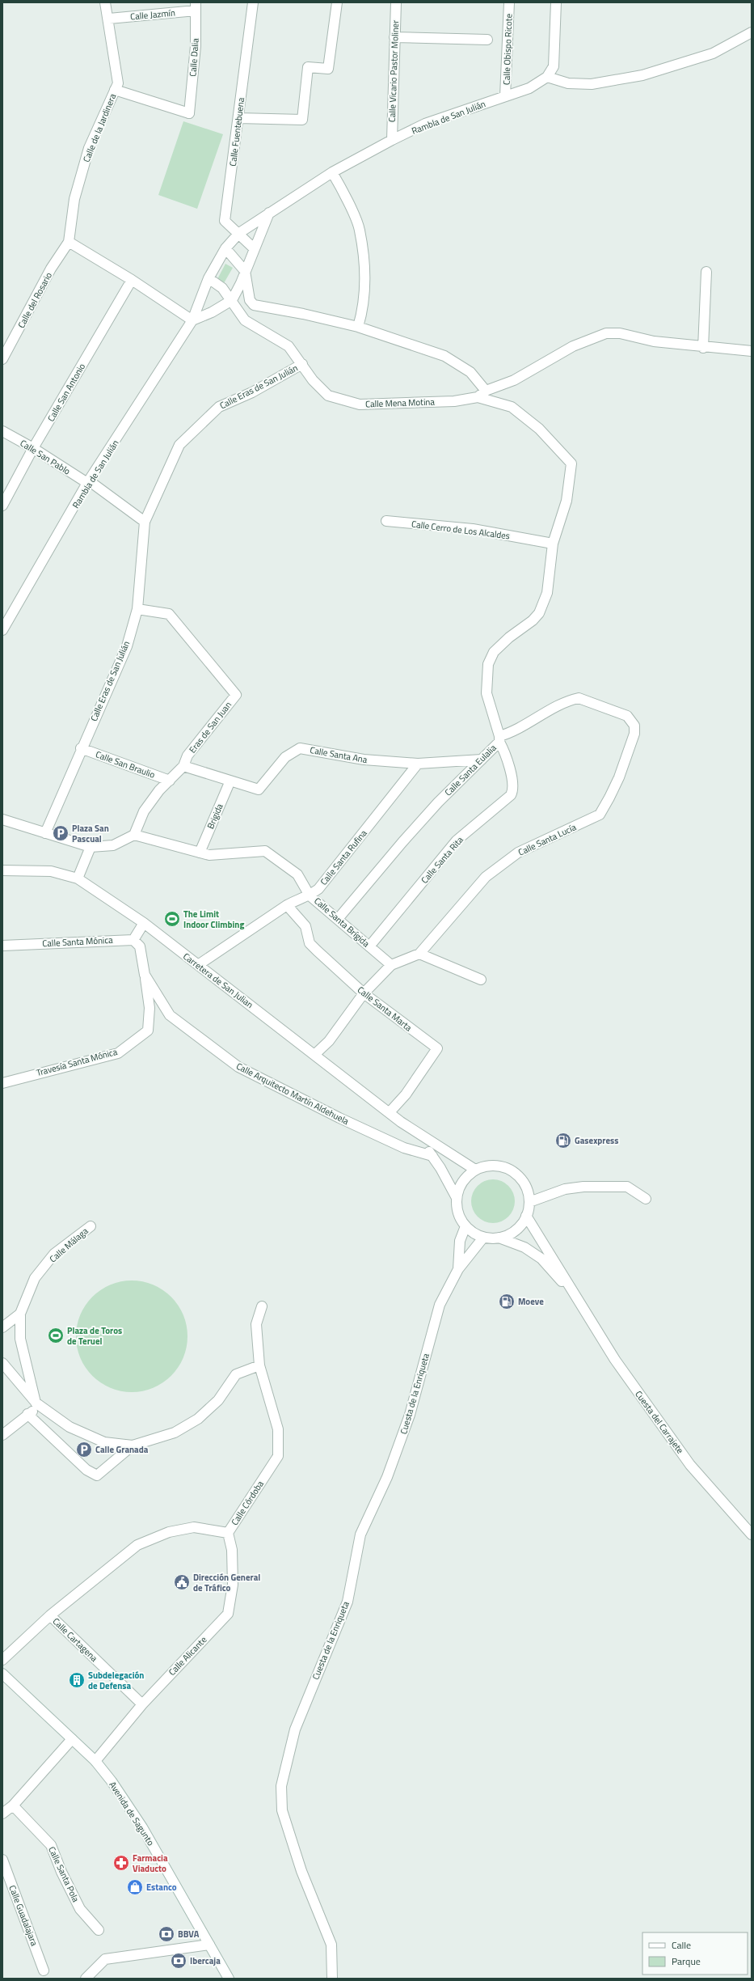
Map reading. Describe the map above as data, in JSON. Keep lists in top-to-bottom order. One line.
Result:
{"streets":{"street":["Calle Jazmín","Calle Obispo Ricote","Calle Dalia","Calle Vicario Pastor Moliner","Rambla de San Julián","Calle de la Jardinera","Calle Fuentebuena","Calle del Rosario","Calle Eras de San Julián","Calle San Antonio","Calle Mena Motina","Calle San Pablo","Calle Cerro de Los Alcaldes","Eras de San Juan","Calle Santa Ana","Calle San Braulio","Calle Santa Eulalia","Brigida","Calle Santa Lucía","Calle Santa Rufina","Calle Santa Rita","Calle Santa Brígida","Calle Santa Mónica","Carretera de San Julian","Calle Santa Marta","Travesía Santa Mónica","Calle Arquitecto Martín Aldehuela","Calle Málaga","Cuesta de la Enriqueta","Cuesta del Carrajete","Calle Córdoba","Calle Cartagena","Calle Alicante","Avenida de Sagunto","Calle Santa Pola","Calle Guadalajara"]},"crossings":[["Calle Jazmín","Calle Dalia"],["Calle Jazmín","Calle de la Jardinera"],["Calle Obispo Ricote","Rambla de San Julián"],["Calle Dalia","Calle de la Jardinera"],["Calle Vicario Pastor Moliner","Rambla de San Julián"],["Rambla de San Julián","Calle Fuentebuena"],["Rambla de San Julián","Calle Mena Motina"],["Rambla de San Julián","Calle San Pablo"],["Calle de la Jardinera","Calle del Rosario"],["Calle Eras de San Julián","Calle Mena Motina"],["Calle Eras de San Julián","Eras de San Juan"],["Calle Eras de San Julián","Calle San Braulio"],["Calle San Antonio","Calle San Pablo"],["Eras de San Juan","Calle Santa Ana"],["Eras de San Juan","Calle San Braulio"],["Eras de San Juan","Calle Santa Brígida"],["Calle Santa Ana","Brigida"],["Calle Santa Ana","Calle Santa Rufina"],["Calle Santa Eulalia","Calle Santa Lucía"],["Calle Santa Eulalia","Calle Santa Rita"],["Calle Santa Eulalia","Calle Santa Brígida"],["Brigida","Calle Santa Brígida"],["Calle Santa Rufina","Calle Santa Brígida"],["Calle Santa Rufina","Carretera de San Julian"],["Calle Santa Rufina","Calle Santa Marta"],["Calle Santa Rita","Calle Santa Brígida"],["Calle Santa Mónica","Calle Arquitecto Martín Aldehuela"],["Carretera de San Julian","Calle Santa Marta"],["Carretera de San Julian","Calle Arquitecto Martín Aldehuela"],["Carretera de San Julian","Cuesta de la Enriqueta"],["Carretera de San Julian","Cuesta del Carrajete"],["Travesía Santa Mónica","Calle Arquitecto Martín Aldehuela"],["Cuesta de la Enriqueta","Cuesta del Carrajete"],["Calle Córdoba","Calle Cartagena"],["Calle Córdoba","Calle Alicante"],["Calle Cartagena","Calle Alicante"],["Calle Alicante","Avenida de Sagunto"]],"places":{"parking":["Plaza San Pascual","Calle Granada"],"sports":["The Limit Indoor Climbing","Plaza de Toros de Teruel"],"fuel station":["Gasexpress","Moeve"],"public building":["Dirección General de Tráfico"],"building":["Subdelegación de Defensa"],"pharmacy":["Farmacia Viaducto"],"shop":["Estanco"],"bank":["BBVA","Ibercaja"]},"legend":["Calle","Parque"]}
